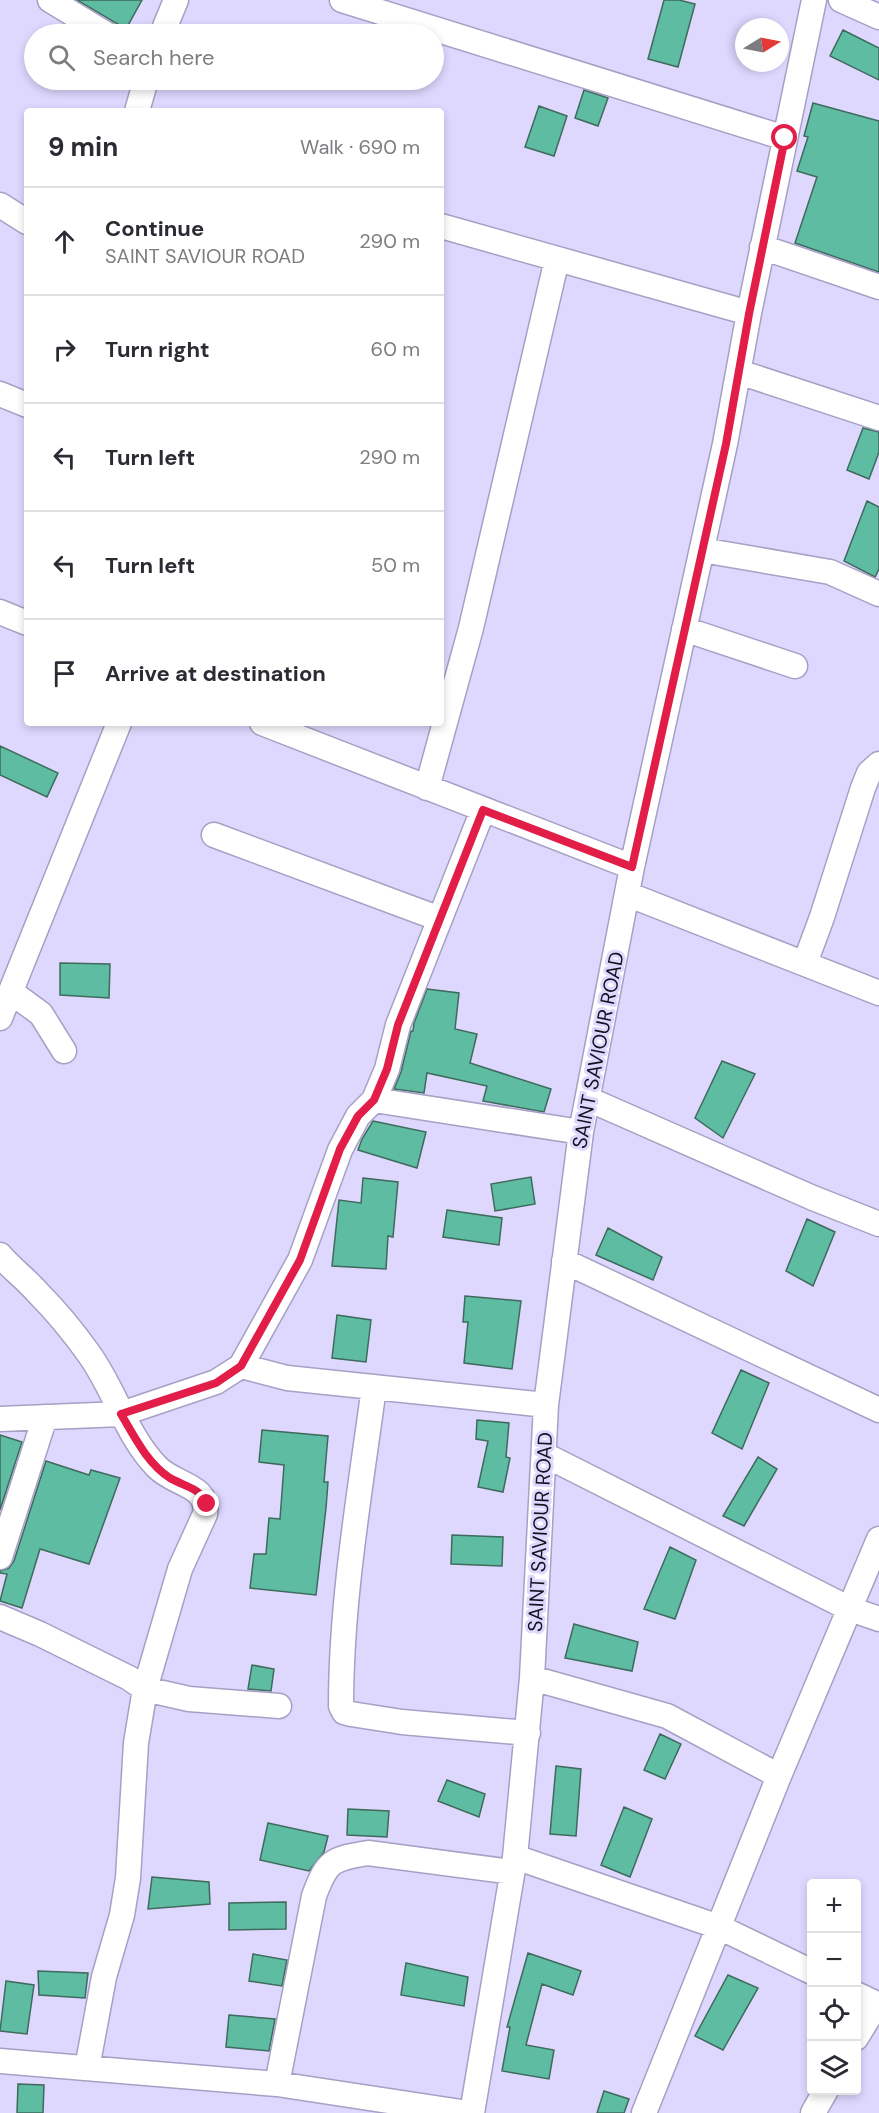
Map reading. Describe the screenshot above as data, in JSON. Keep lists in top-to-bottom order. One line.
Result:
{"streets":{"street":["SAINT SAVIOUR ROAD"]},"north":"right","page":{"search":"Search here","heading":["9 min","Walk · 690 m"],"list":[["Continue","SAINT SAVIOUR ROAD","290 m"],["Turn right","60 m"],["Turn left","290 m"],["Turn left","50 m"],"Arrive at destination"],"map_buttons":["+","−"]}}
